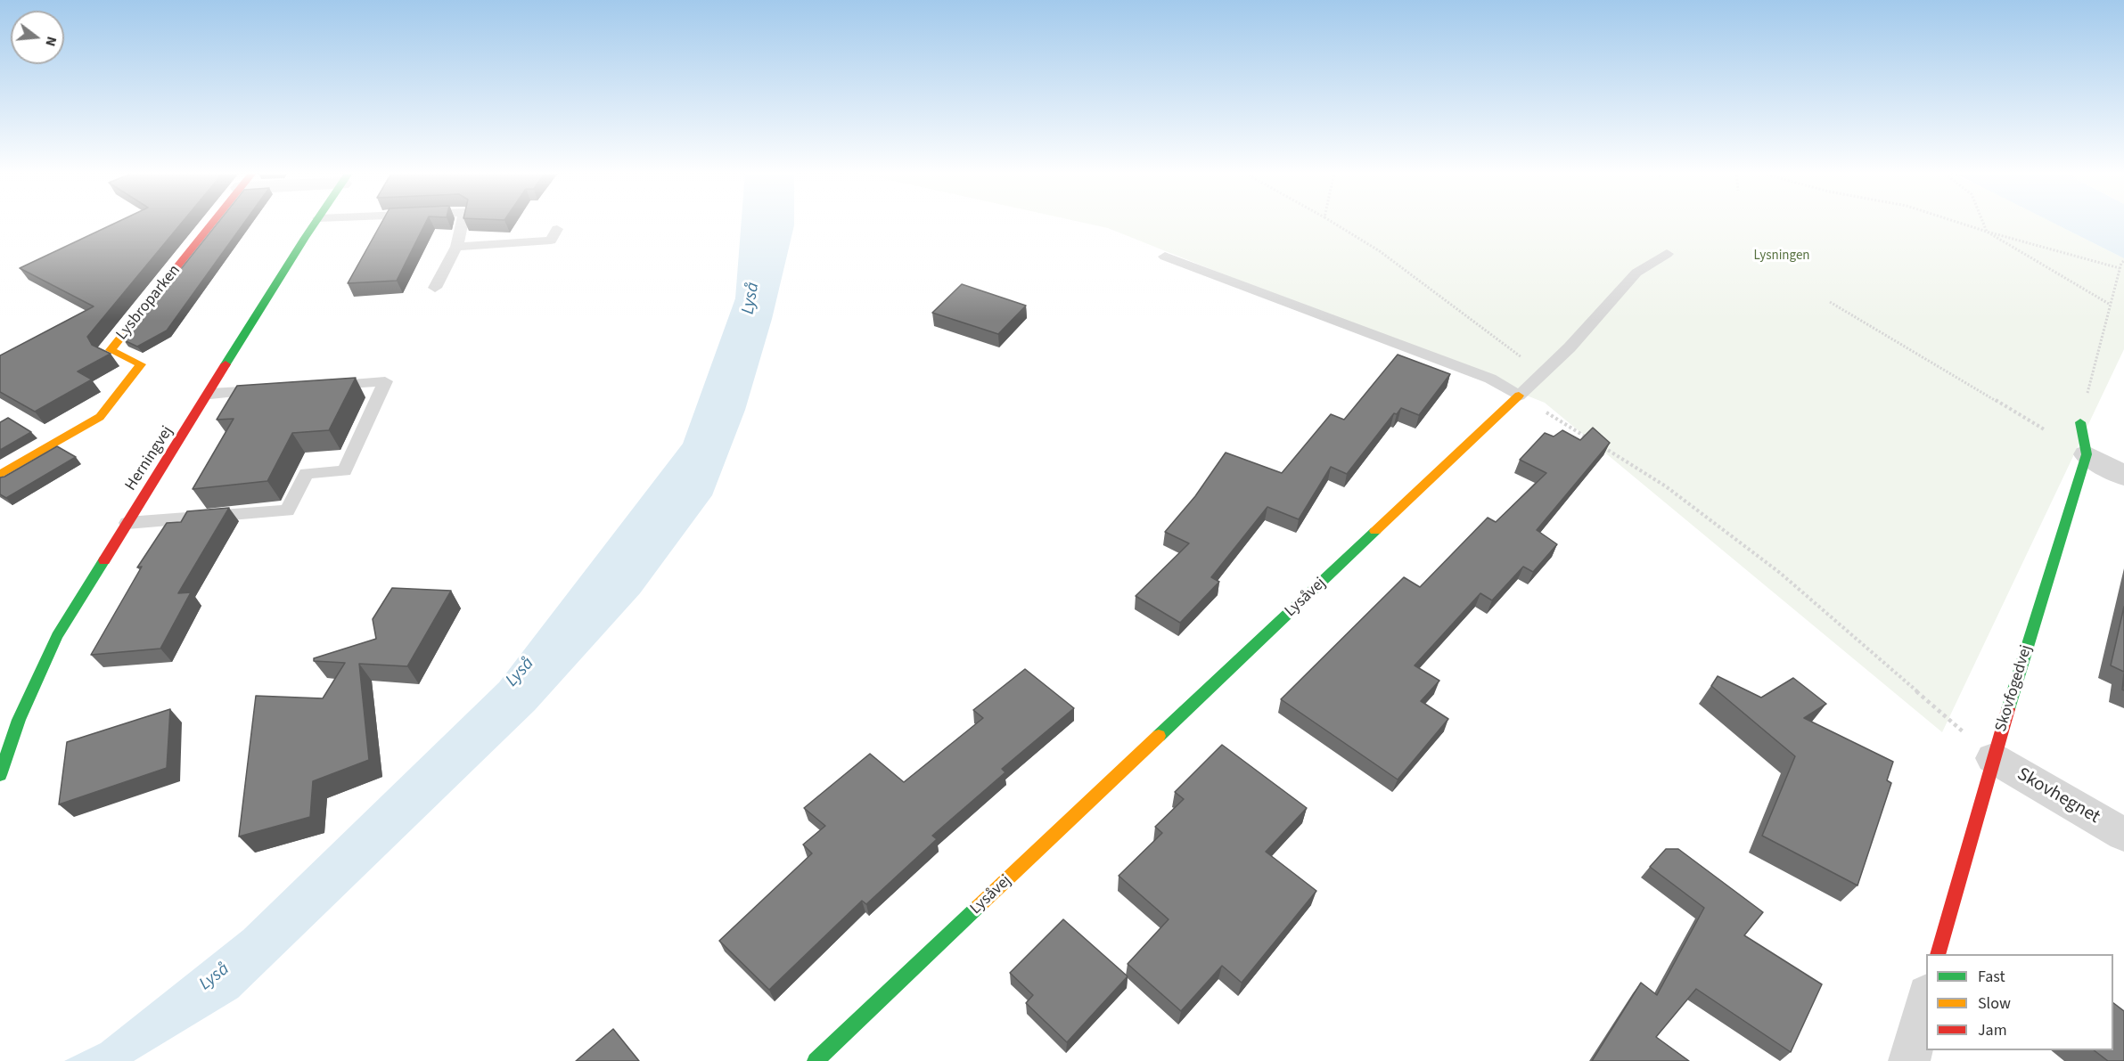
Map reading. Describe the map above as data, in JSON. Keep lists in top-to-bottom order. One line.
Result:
{"streets":{"street":["Lysbroparken","Herningvej","Lysåvej","Skovfogedvej","Skovhegnet"]},"crossings":[["Skovfogedvej","Skovhegnet"]],"water":["Lyså"],"parks":["Lysningen"],"legend":["Fast","Slow","Jam"],"north":"right"}
